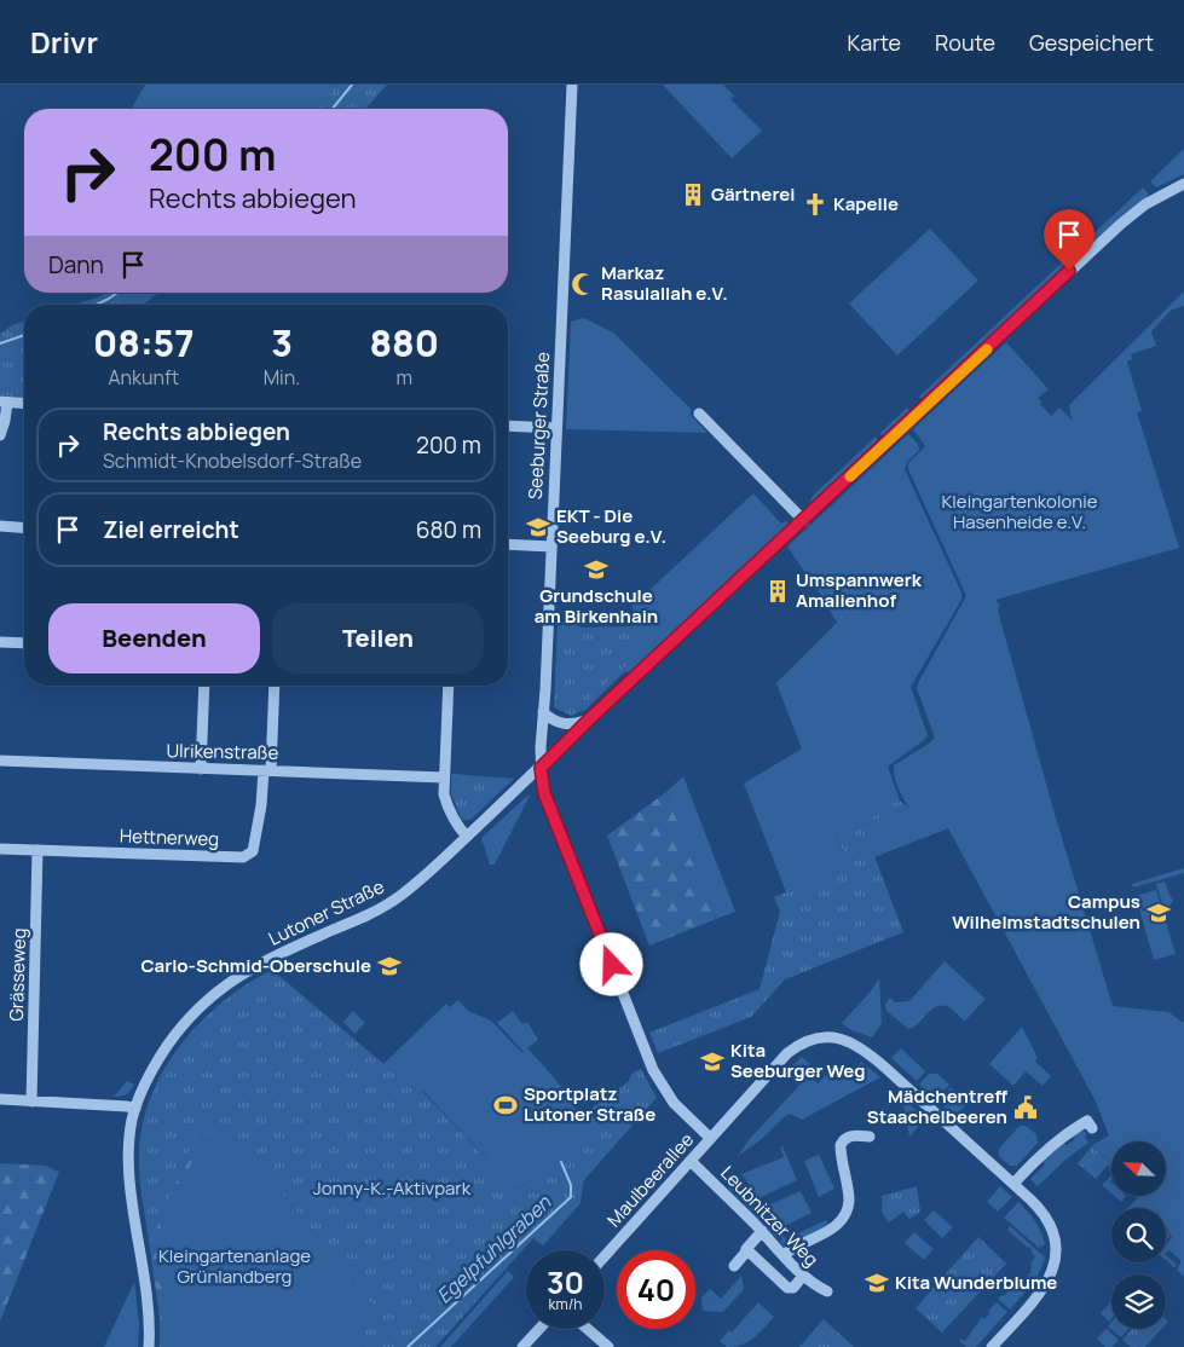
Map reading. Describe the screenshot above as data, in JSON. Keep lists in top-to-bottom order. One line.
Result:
{"streets":{"street":["Seeburger Straße","Ulrikenstraße","Hettnerweg","Lutoner Straße","Grässeweg","Maulbeerallee","Leubnitzer Weg"]},"crossings":[["Seeburger Straße","Lutoner Straße"],["Seeburger Straße","Maulbeerallee"],["Ulrikenstraße","Hettnerweg"],["Hettnerweg","Grässeweg"],["Maulbeerallee","Leubnitzer Weg"]],"water":["Egelpfuhlgraben"],"parks":["Kleingartenkolonie Hasenheide e.V.","Jonny-K.-Aktivpark","Kleingartenanlage Grünlandberg"],"places":{"building":["Gärtnerei","Umspannwerk Amalienhof"],"church":["Kapelle"],"mosque":["Markaz Rasulallah e.V."],"school or university":["EKT - Die Seeburg e.V.","Grundschule am Birkenhain","Campus Wilhelmstadtschulen","Carlo-Schmid-Oberschule","Kita Seeburger Weg","Kita Wunderblume"],"sports":["Sportplatz Lutoner Straße"],"public building":["Mädchentreff Staachelbeeren"]},"north":"top left","page":{"header":"Drivr","nav":["Karte","Route","Gespeichert"],"turn":["200 m","Rechts abbiegen"],"then":"Dann","eta":["08:57","Ankunft","3","Min.","880","m"],"list":[{"name":"Rechts abbiegen","note":"Schmidt-Knobelsdorf-Straße","value":"200 m"},{"name":"Ziel erreicht","value":"680 m"}],"buttons":["Beenden","Teilen"],"speed":"30 km/h","limit":"40"}}
